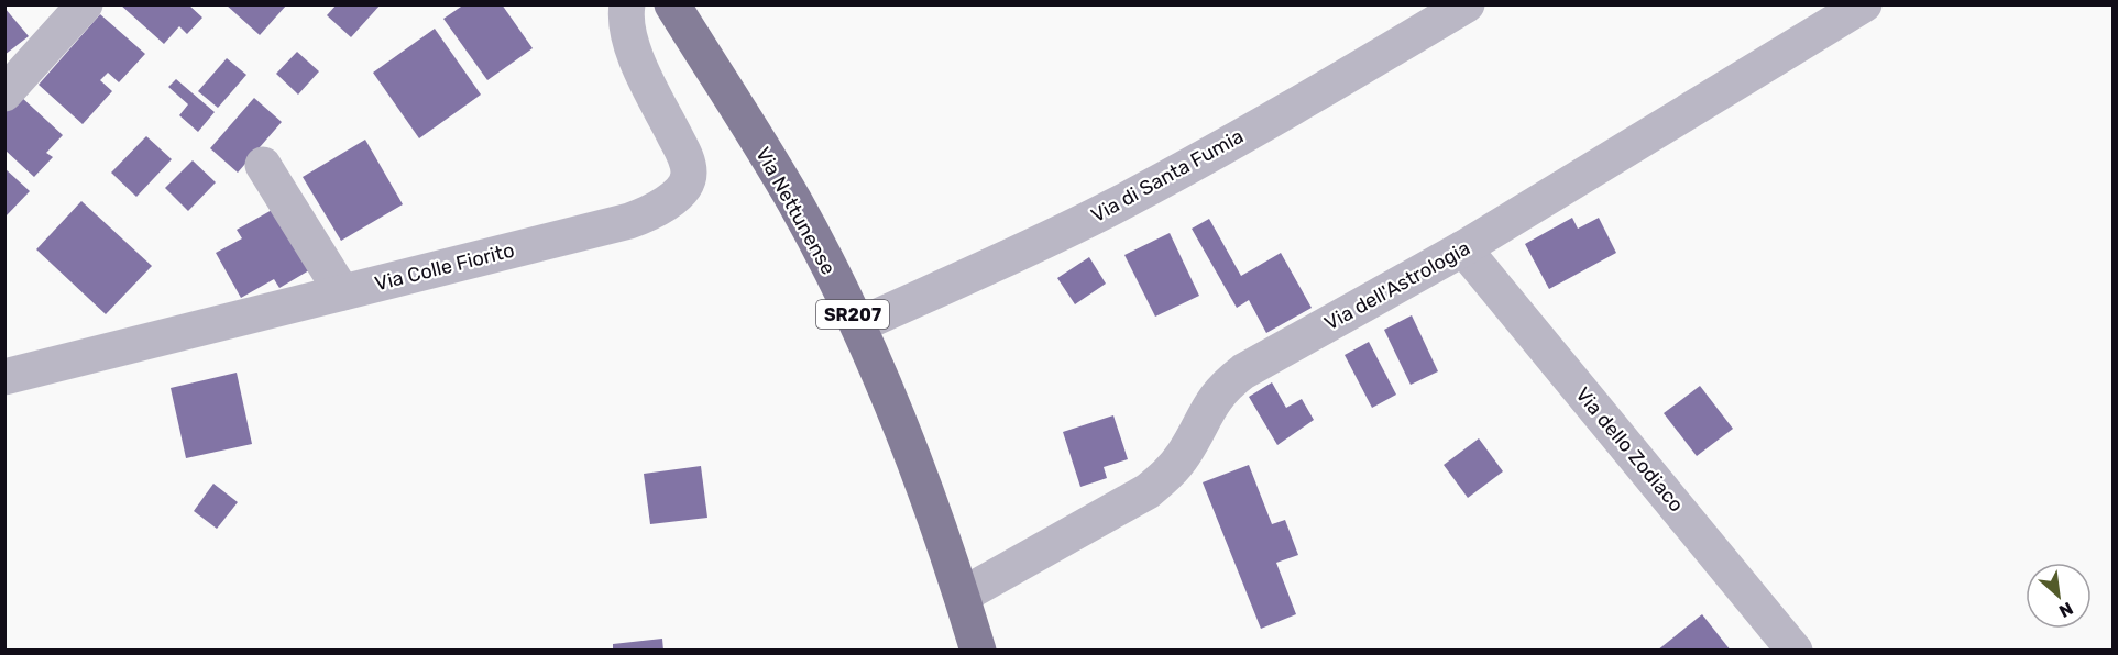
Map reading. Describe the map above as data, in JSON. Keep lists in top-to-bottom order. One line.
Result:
{"streets":{"main road":["Via Nettunense","SR207"],"street":["Via di Santa Fumia","Via Colle Fiorito","Via dell'Astrologia","Via dello Zodiaco"]},"crossings":[["Via di Santa Fumia","Via Nettunense"],["Via Nettunense","Via dell'Astrologia"],["Via dell'Astrologia","Via dello Zodiaco"]],"north":"bottom right"}
